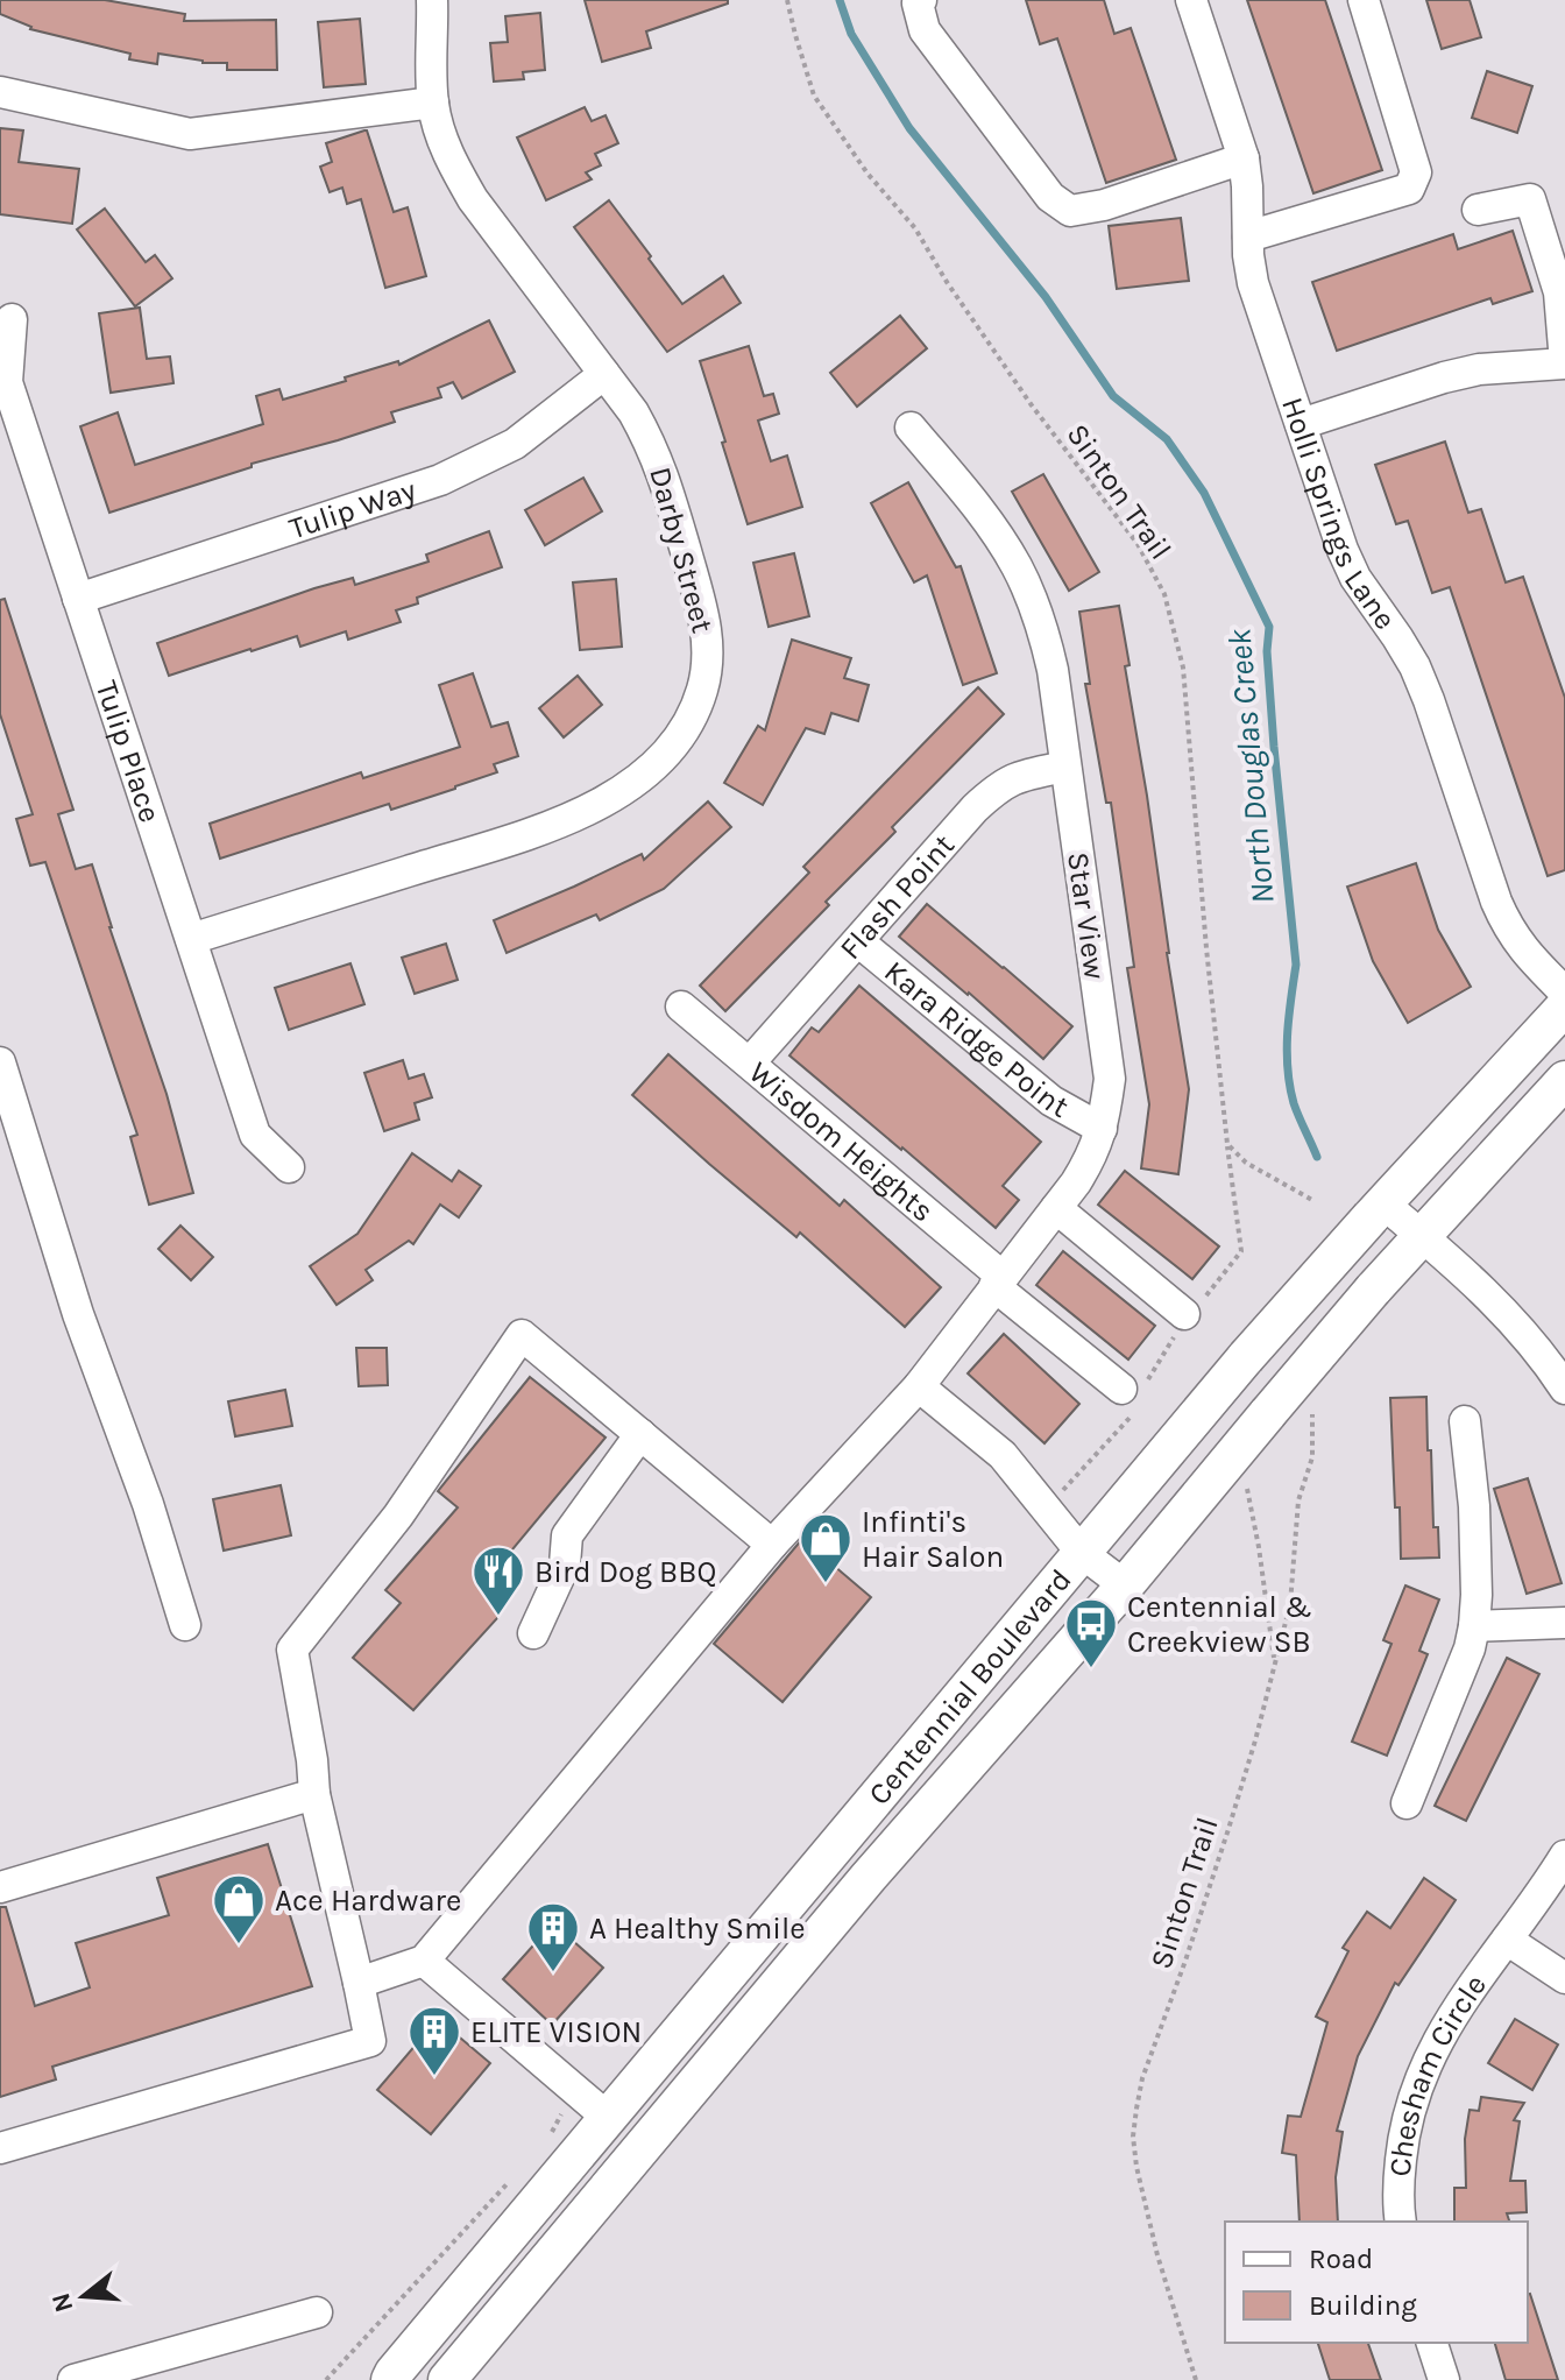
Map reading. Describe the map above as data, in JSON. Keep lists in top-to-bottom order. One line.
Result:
{"streets":{"main road":["Centennial Boulevard"],"street":["Tulip Way","Holli Springs Lane","Darby Street","Tulip Place","Flash Point","Star View","Kara Ridge Point","Wisdom Heights","Chesham Circle"],"path":["Sinton Trail"]},"crossings":[["Tulip Way","Darby Street"],["Tulip Way","Tulip Place"],["Darby Street","Tulip Place"],["Flash Point","Star View"],["Flash Point","Kara Ridge Point"],["Flash Point","Wisdom Heights"],["Star View","Kara Ridge Point"],["Star View","Wisdom Heights"]],"water":["North Douglas Creek"],"places":{"shop":["Infinti's Hair Salon","Ace Hardware"],"restaurant":["Bird Dog BBQ"],"bus stop":["Centennial & Creekview SB"],"building":["A Healthy Smile","ELITE VISION"]},"legend":["Road","Building"],"north":"left"}
